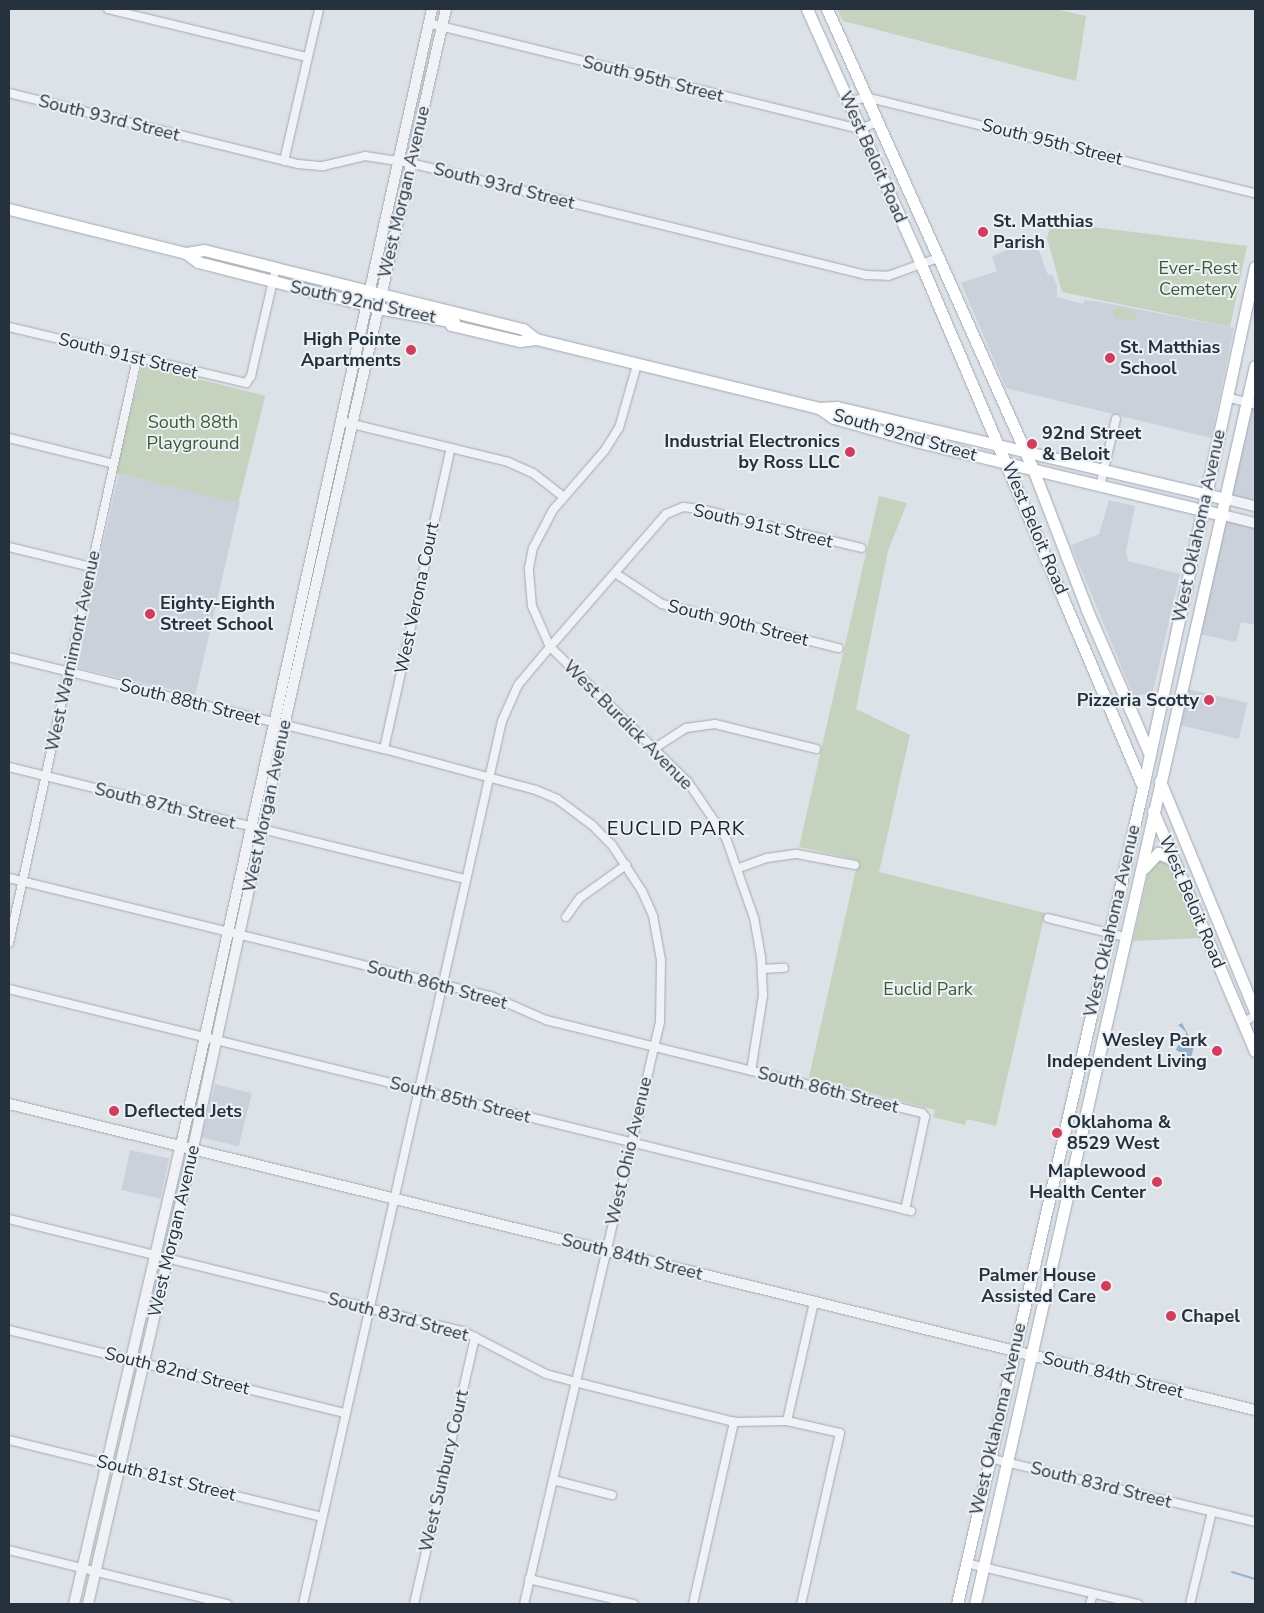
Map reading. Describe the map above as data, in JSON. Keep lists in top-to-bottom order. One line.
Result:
{"streets":{"main road":["West Beloit Road","South 92nd Street","West Oklahoma Avenue"],"street":["South 95th Street","South 93rd Street","West Morgan Avenue","South 91st Street","West Verona Court","South 90th Street","West Warnimont Avenue","South 88th Street","West Burdick Avenue","South 87th Street","South 86th Street","South 85th Street","West Ohio Avenue","South 84th Street","South 83rd Street","South 82nd Street","West Sunbury Court","South 81st Street"]},"crossings":[["South 95th Street","West Beloit Road"],["South 95th Street","West Morgan Avenue"],["South 93rd Street","West Beloit Road"],["South 93rd Street","West Morgan Avenue"],["West Beloit Road","South 92nd Street"],["West Beloit Road","West Oklahoma Avenue"],["West Morgan Avenue","South 92nd Street"],["West Morgan Avenue","South 88th Street"],["West Morgan Avenue","South 87th Street"],["West Morgan Avenue","South 86th Street"],["West Morgan Avenue","South 85th Street"],["West Morgan Avenue","South 84th Street"],["West Morgan Avenue","South 83rd Street"],["West Morgan Avenue","South 82nd Street"],["West Morgan Avenue","South 81st Street"],["South 92nd Street","South 91st Street"],["South 92nd Street","West Oklahoma Avenue"],["South 91st Street","West Warnimont Avenue"],["South 91st Street","West Burdick Avenue"],["West Oklahoma Avenue","South 84th Street"],["West Oklahoma Avenue","South 83rd Street"],["West Verona Court","South 88th Street"],["South 90th Street","West Burdick Avenue"],["West Warnimont Avenue","South 88th Street"],["West Warnimont Avenue","South 87th Street"],["West Warnimont Avenue","South 86th Street"],["South 88th Street","West Ohio Avenue"],["West Burdick Avenue","South 86th Street"],["South 86th Street","South 85th Street"],["South 86th Street","West Ohio Avenue"],["South 85th Street","West Ohio Avenue"],["West Ohio Avenue","South 84th Street"],["West Ohio Avenue","South 83rd Street"],["South 83rd Street","West Sunbury Court"]],"districts":["EUCLID PARK"],"parks":["Ever-Rest Cemetery","South 88th Playground","Euclid Park"],"places":["St. Matthias Parish","High Pointe Apartments","St. Matthias School","92nd Street & Beloit","Industrial Electronics by Ross LLC","Eighty-Eighth Street School","Pizzeria Scotty","Wesley Park Independent Living","Deflected Jets","Oklahoma & 8529 West","Maplewood Health Center","Palmer House Assisted Care","Chapel"]}
